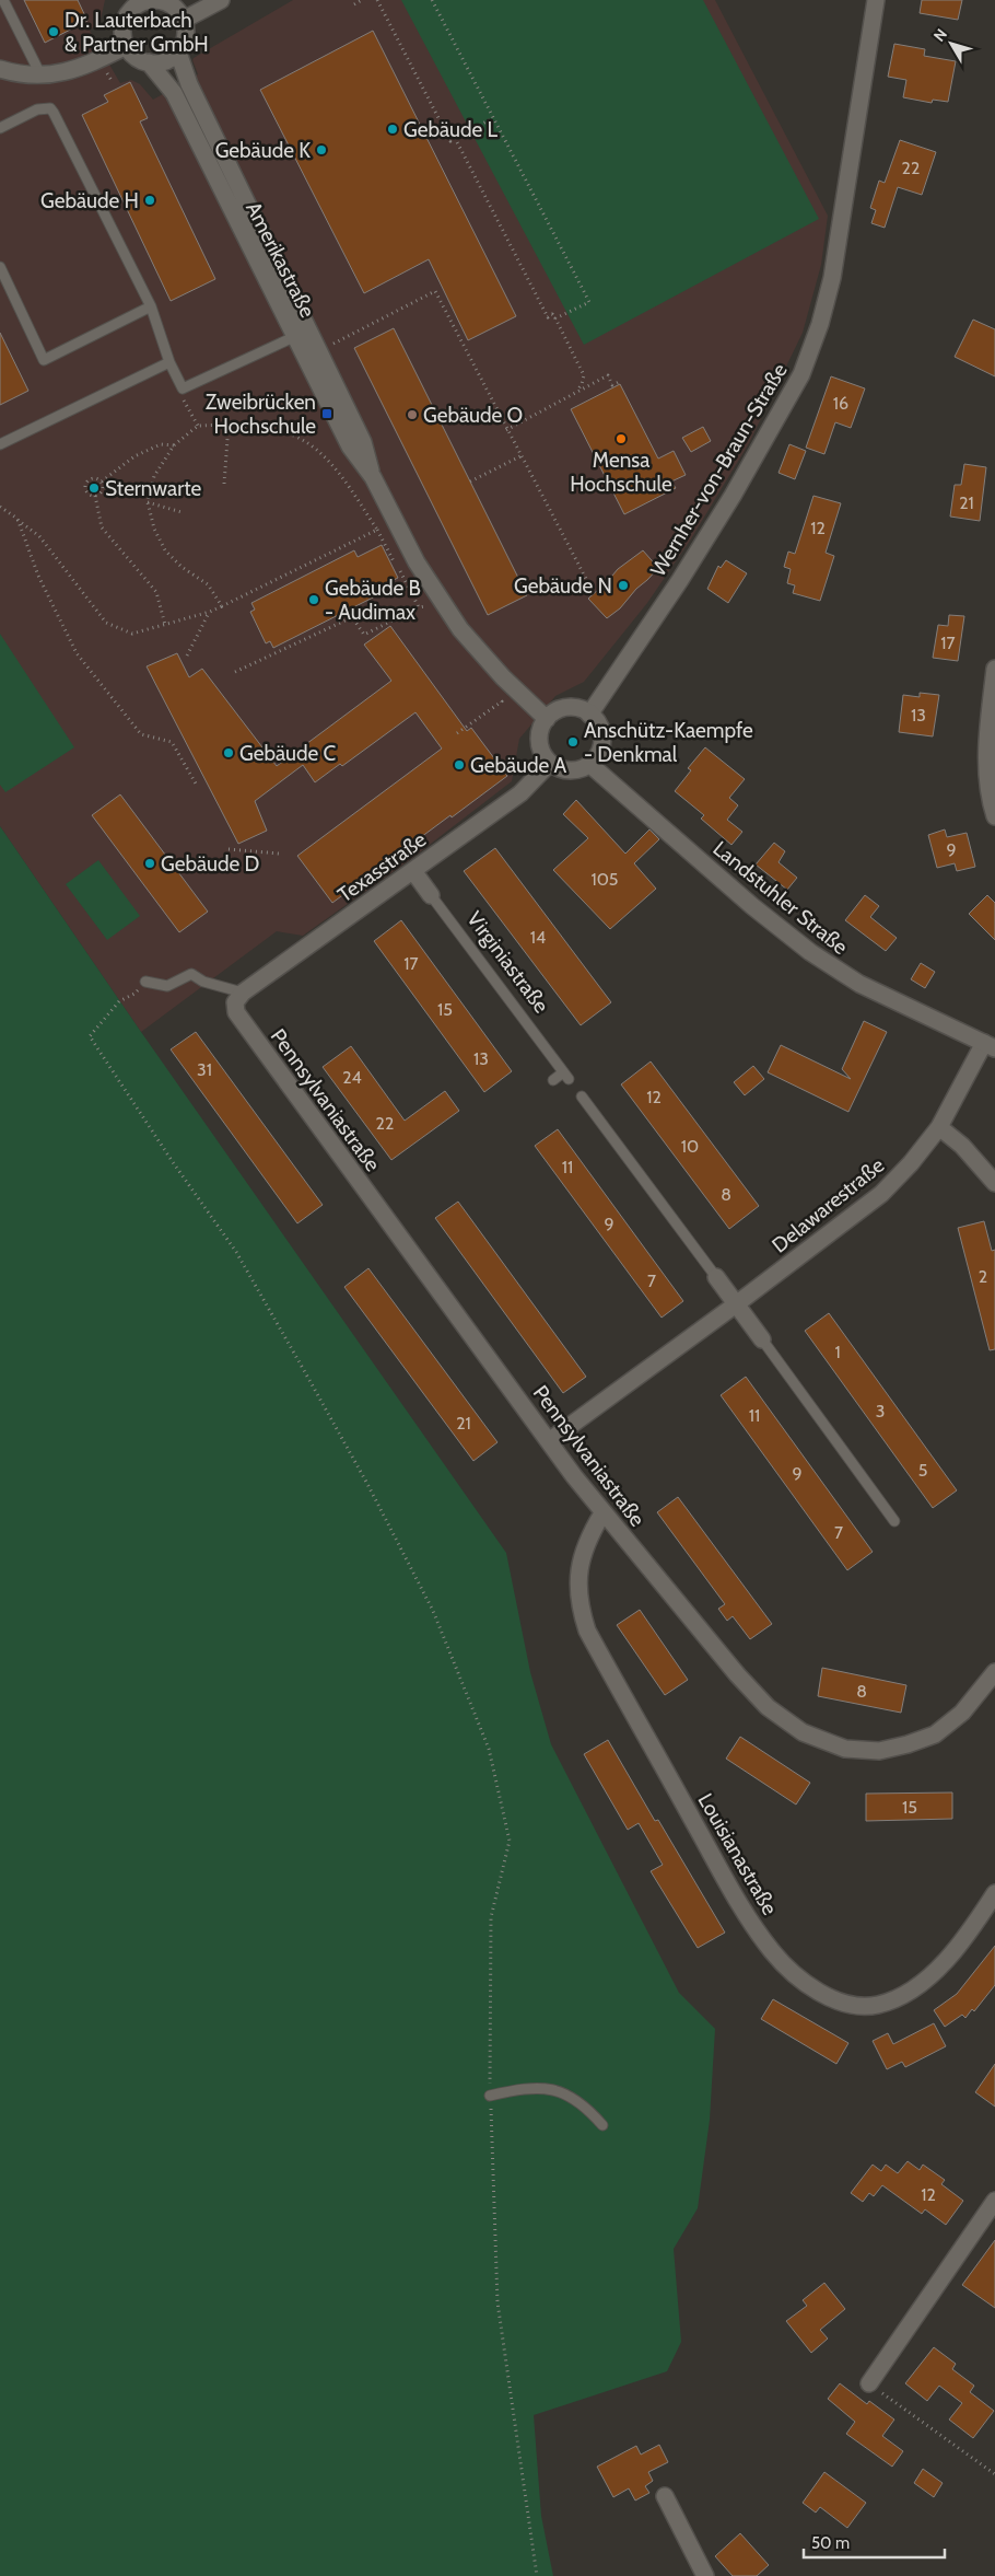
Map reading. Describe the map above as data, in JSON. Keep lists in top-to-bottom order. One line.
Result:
{"streets":{"street":["Amerikastraße","Wernher-von-Braun-Straße","Texasstraße","Landstuhler Straße","Virginiastraße","Pennsylvaniastraße","Delawarestraße","Louisianastraße"]},"crossings":[["Amerikastraße","Wernher-von-Braun-Straße"],["Amerikastraße","Texasstraße"],["Amerikastraße","Landstuhler Straße"],["Wernher-von-Braun-Straße","Texasstraße"],["Wernher-von-Braun-Straße","Landstuhler Straße"],["Texasstraße","Landstuhler Straße"],["Texasstraße","Virginiastraße"],["Texasstraße","Pennsylvaniastraße"],["Landstuhler Straße","Delawarestraße"],["Pennsylvaniastraße","Delawarestraße"],["Pennsylvaniastraße","Louisianastraße"]],"places":{"other":["Dr. Lauterbach & Partner GmbH","Gebäude L","Gebäude K","Gebäude H","Gebäude O","Mensa Hochschule","Sternwarte","Gebäude N","Gebäude B - Audimax","Anschütz-Kaempfe - Denkmal","Gebäude C","Gebäude A","Gebäude D"],"transit":["Zweibrücken Hochschule"]},"house_numbers":["22","16","21","12","17","13","9","105","14","17","15","13","31","24","12","22","10","11","8","9","2","7","1","3","11","21","5","9","7","8","15","12"],"scale_bar":"50 m","north":"top left"}
